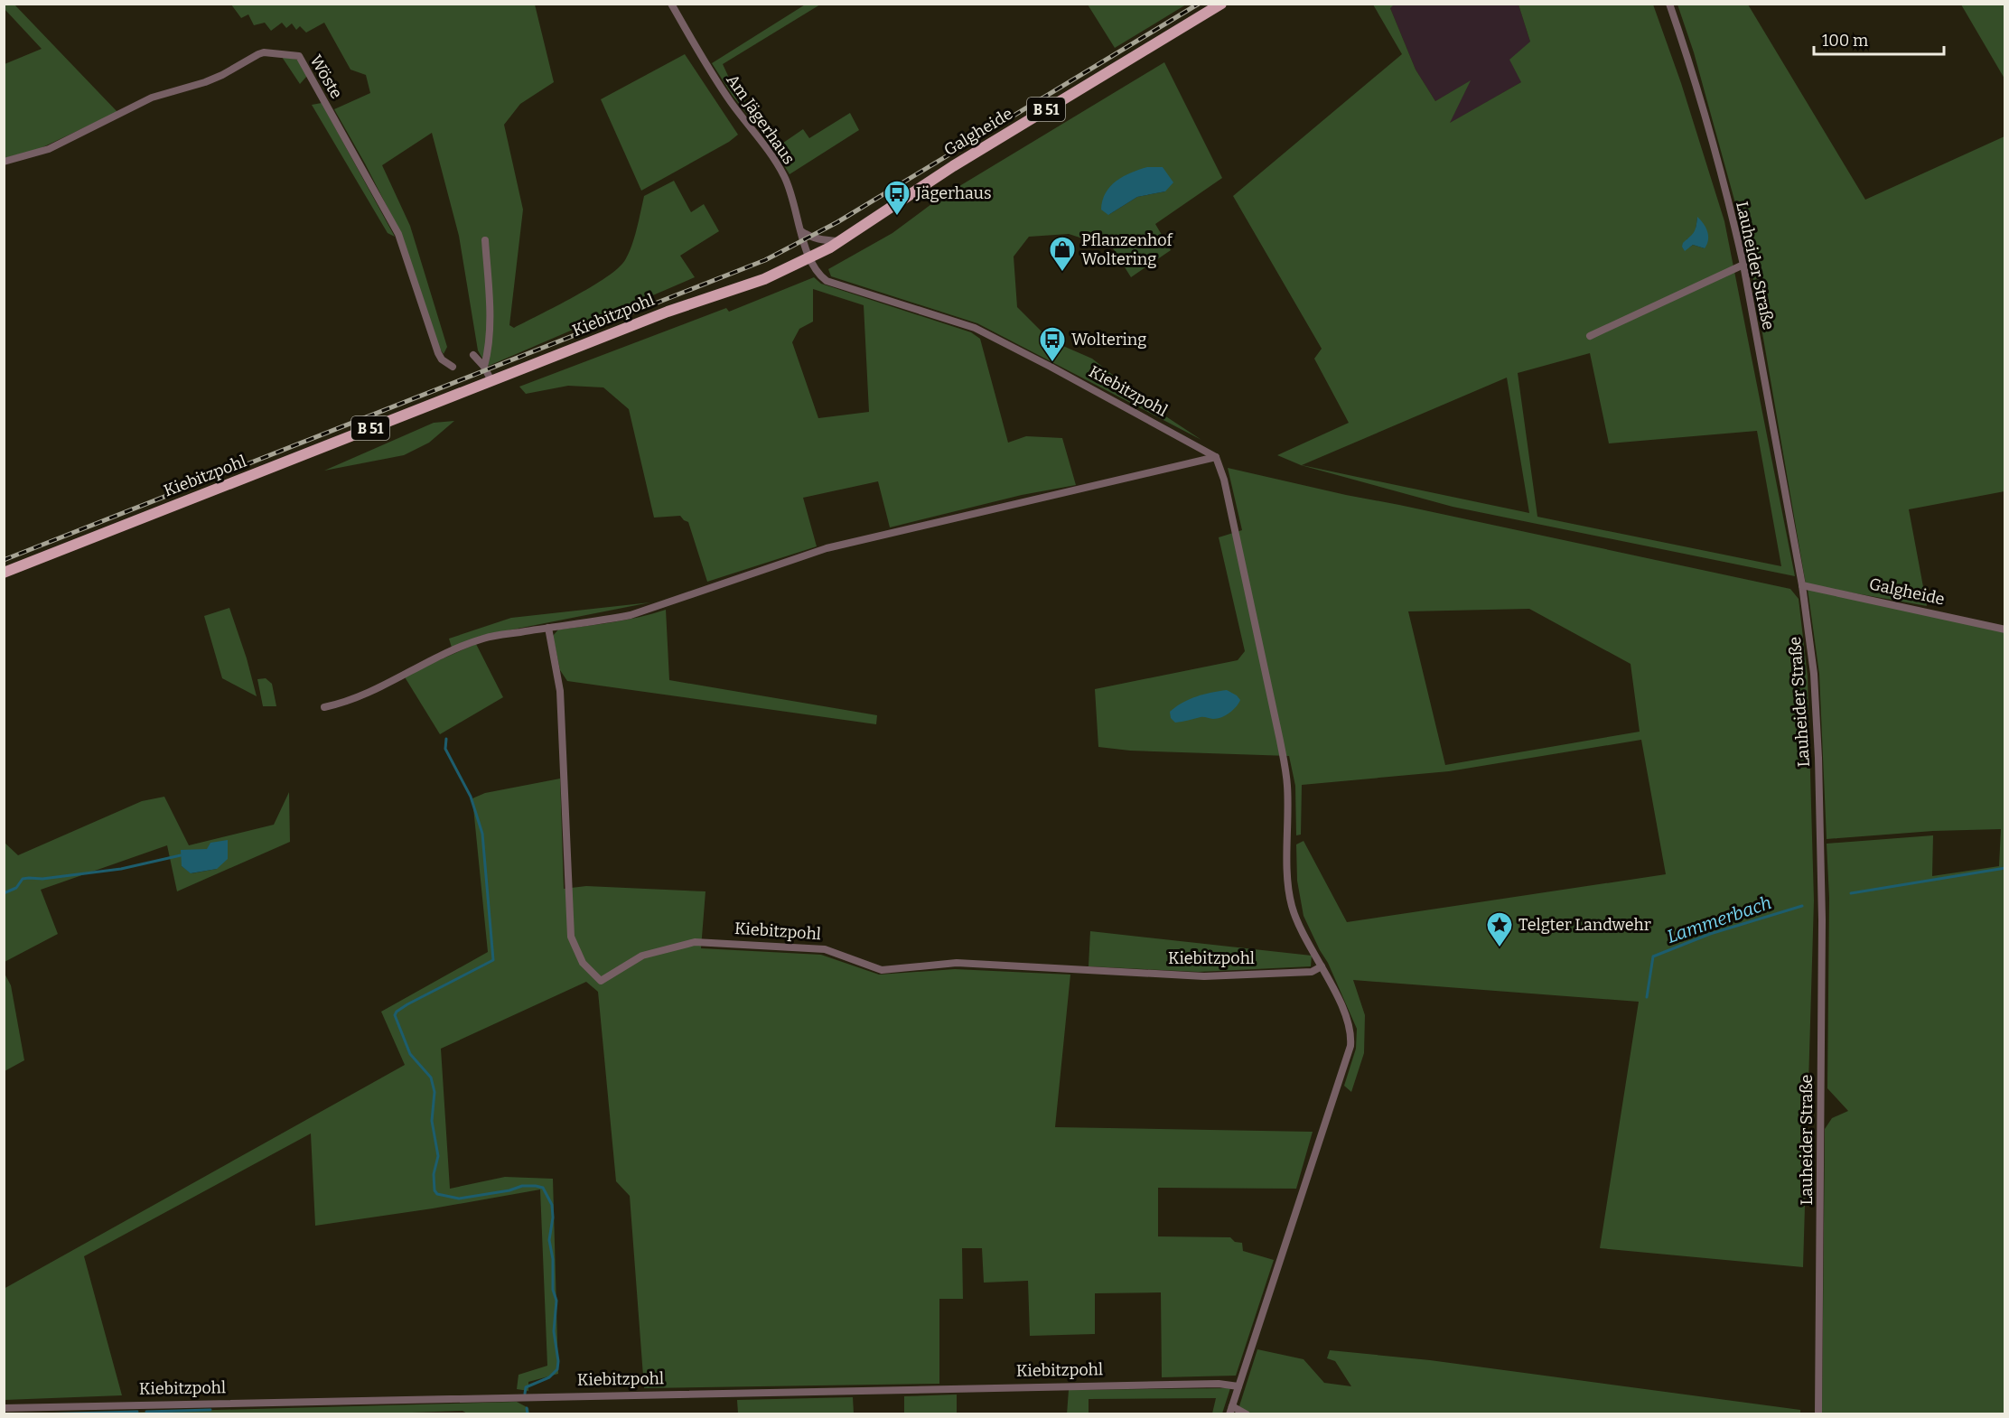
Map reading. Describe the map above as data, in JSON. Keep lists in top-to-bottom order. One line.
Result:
{"streets":{"main road":["B 51","Galgheide","Kiebitzpohl"],"street":["Wöste","Am Jägerhaus","Lauheider Straße"]},"crossings":[["Am Jägerhaus","Galgheide"],["Am Jägerhaus","Kiebitzpohl"],["Galgheide","Lauheider Straße"],["Galgheide","Kiebitzpohl"]],"water":["Lammerbach"],"places":{"bus stop":["Jägerhaus","Woltering"],"shop":["Pflanzenhof Woltering"],"place":["Telgter Landwehr"]},"scale_bar":"100 m"}
